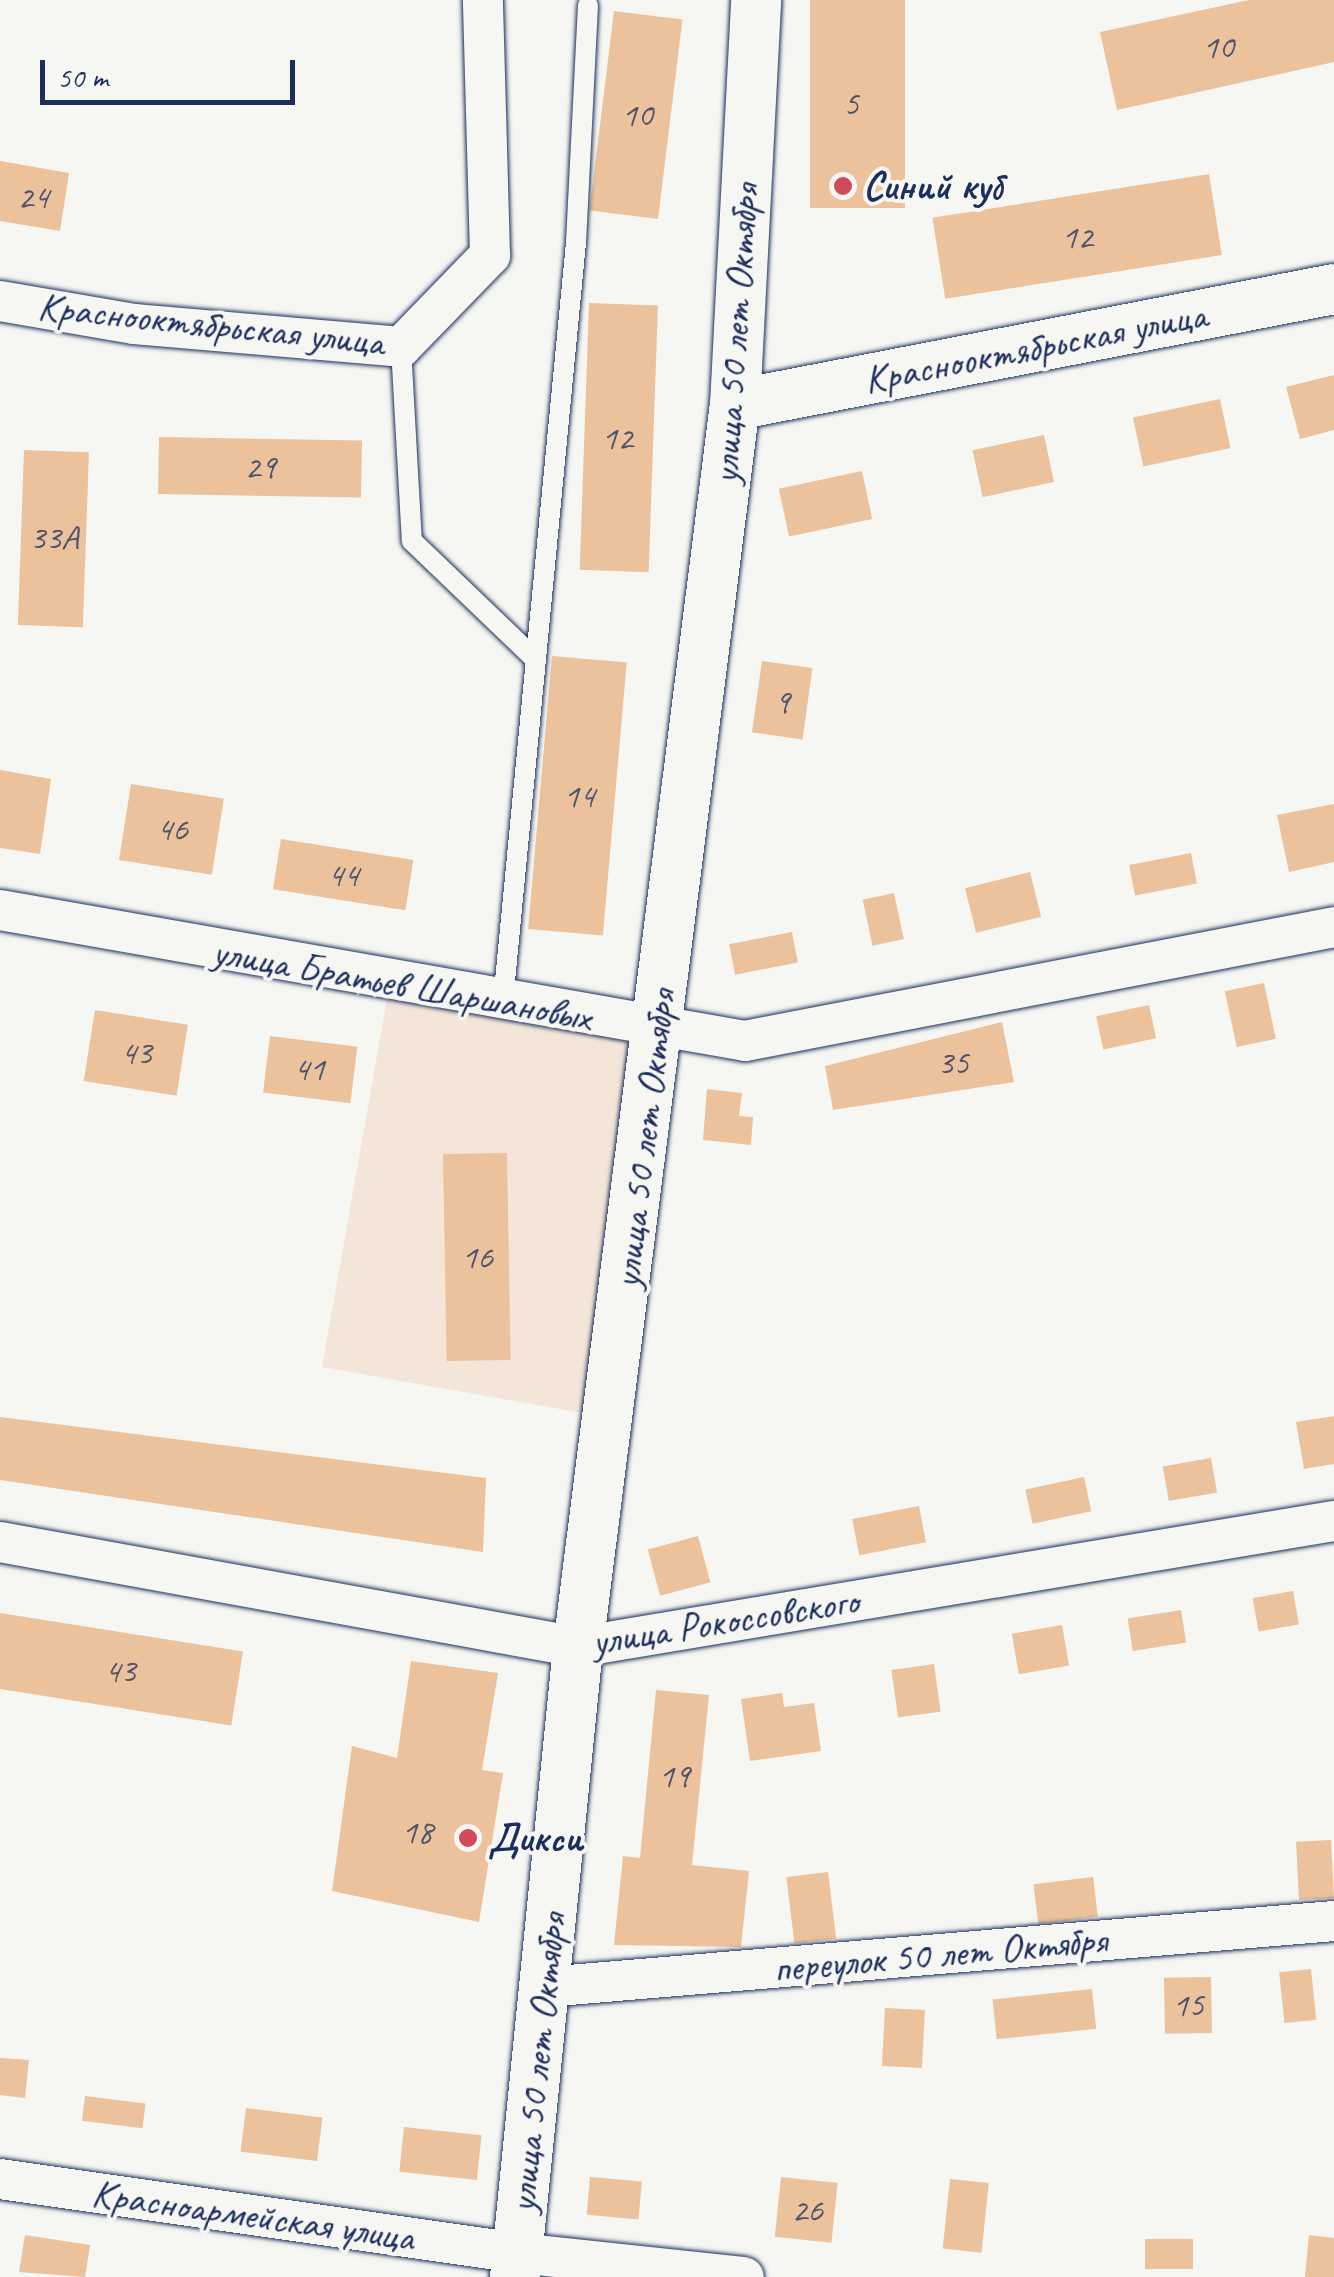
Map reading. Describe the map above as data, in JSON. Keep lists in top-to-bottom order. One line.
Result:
{"streets":{"street":["Краснооктябрьская улица","улица 50 лет Октября","улица Братьев Шаршановых","улица Рокоссовского","переулок 50 лет Октября","Красноармейская улица"]},"crossings":[["Краснооктябрьская улица","улица 50 лет Октября"],["улица 50 лет Октября","улица Братьев Шаршановых"],["улица 50 лет Октября","улица Рокоссовского"],["улица 50 лет Октября","переулок 50 лет Октября"],["улица 50 лет Октября","Красноармейская улица"]],"places":["Синий куб","Дикси"],"house_numbers":["10","5","10","24","12","12","29","33А","9","14","46","44","43","35","41","16","43","19","18","15","26"],"scale_bar":"50 m"}
